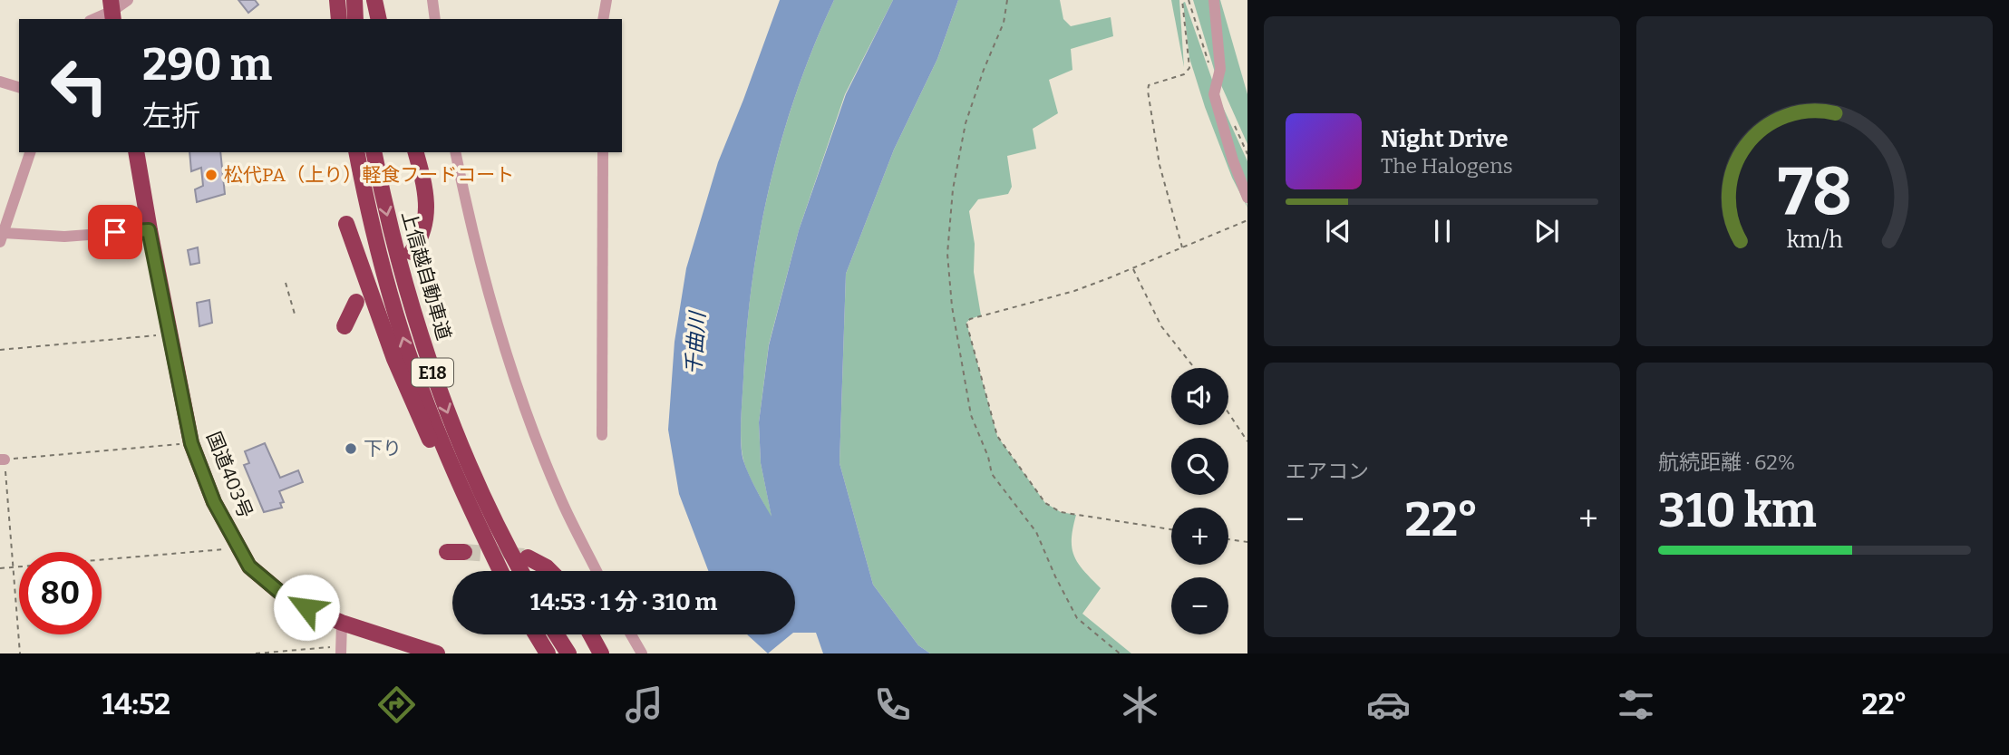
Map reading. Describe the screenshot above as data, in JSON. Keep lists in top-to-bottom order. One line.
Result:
{"streets":{"highway":["上信越自動車道","E18","国道403号"]},"water":["千曲川"],"places":["松代PA（上り）軽食フードコート","下り"],"page":{"turn":["290 m","左折"],"song":["Night Drive","The Halogens"],"tile":["エアコン",["航続距離 · 62%","310 km"]],"map_buttons":["+","−"],"heat":["−","22°","+"],"limit":"80","trip":"14:53 · 1 分 · 310 m","tabs":["14:52","22°"],"gauge":["78","km/h"]}}
